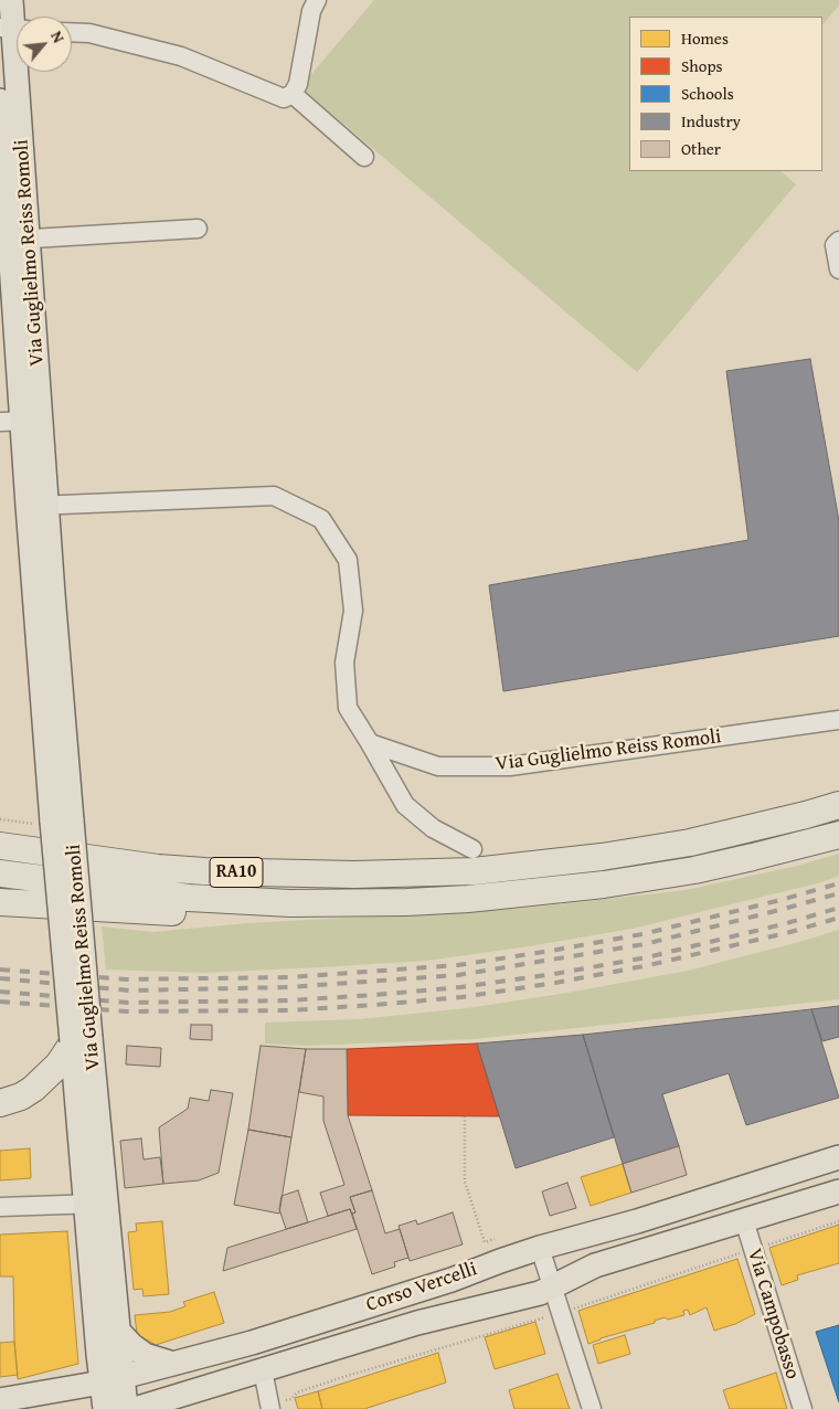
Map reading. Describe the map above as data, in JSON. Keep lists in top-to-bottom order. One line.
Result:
{"streets":{"highway":["RA10"],"main road":["Via Guglielmo Reiss Romoli","Corso Vercelli"],"street":["Via Campobasso"]},"crossings":[["Via Guglielmo Reiss Romoli","Corso Vercelli"],["Corso Vercelli","Via Campobasso"]],"legend":["Homes","Shops","Schools","Industry","Other"],"north":"top right"}
